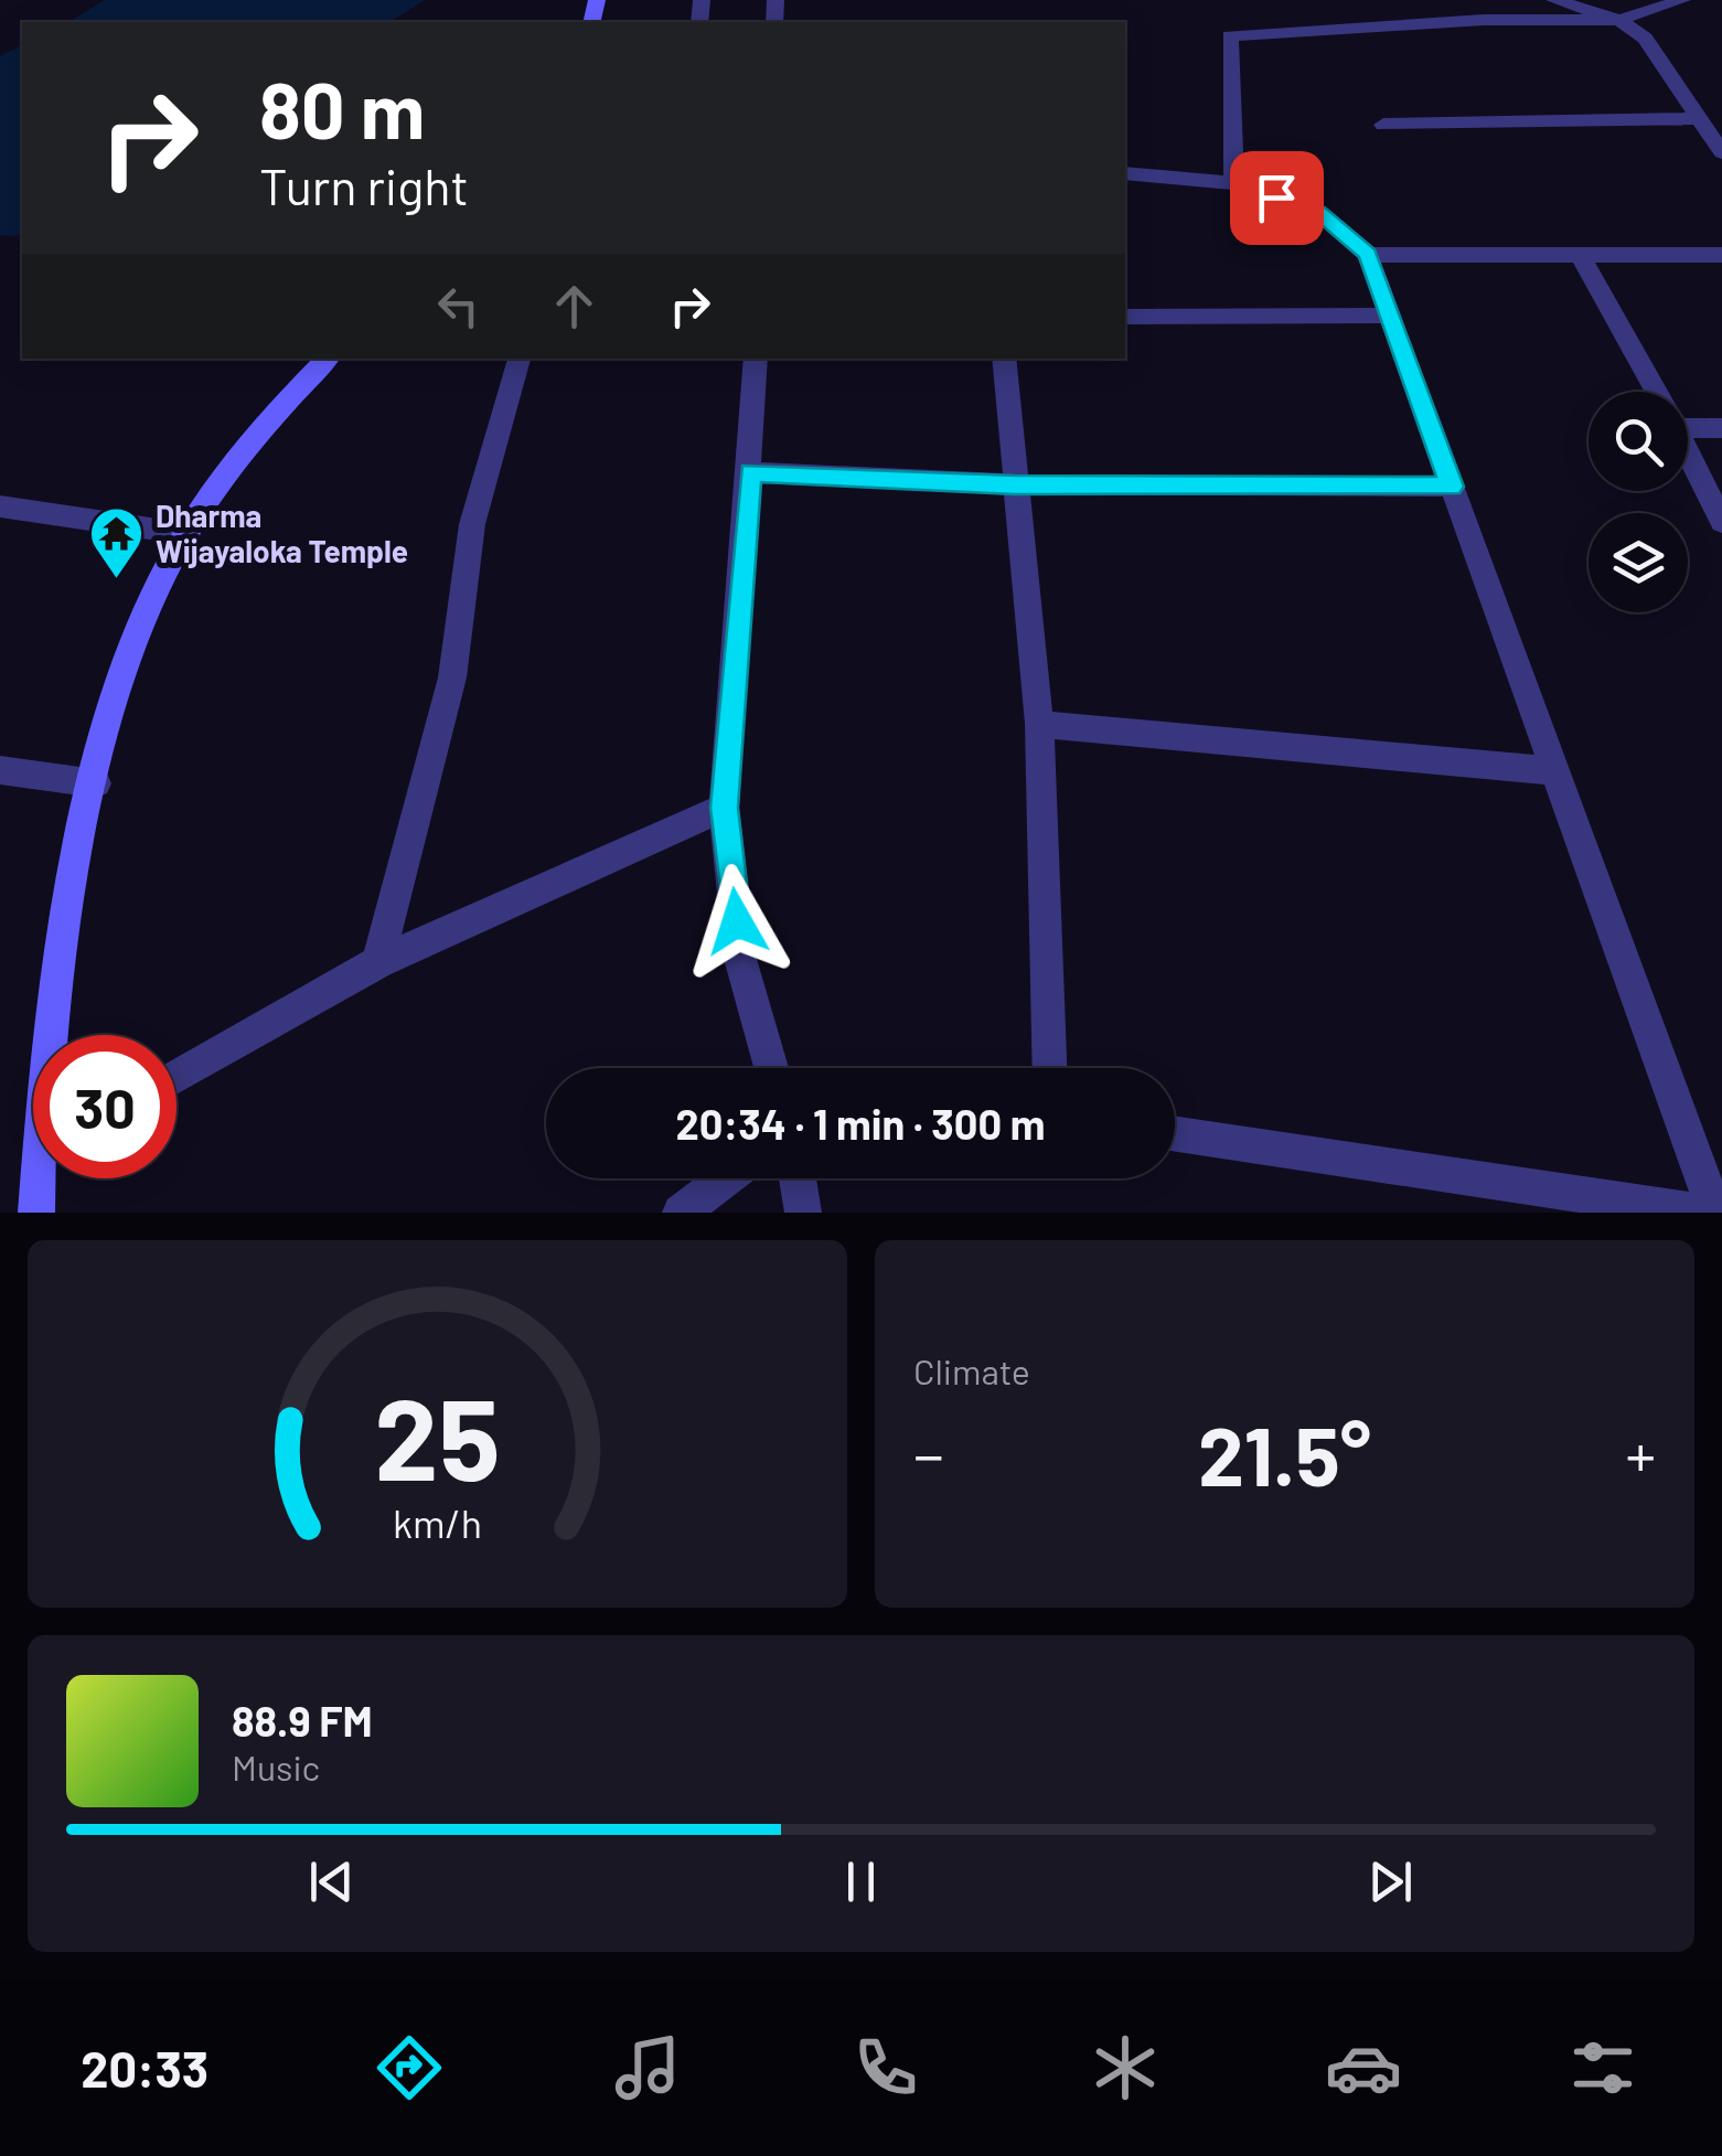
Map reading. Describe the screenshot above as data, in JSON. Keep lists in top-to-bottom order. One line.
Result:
{"places":{"temple":["Dharma Wijayaloka Temple"]},"page":{"turn":["80 m","Turn right"],"limit":"30","trip":"20:34 · 1 min · 300 m","tile":"Climate","heat":["−","21.5°","+"],"song":["88.9 FM","Music"],"tabs":"20:33","gauge":["25","km/h"]}}
